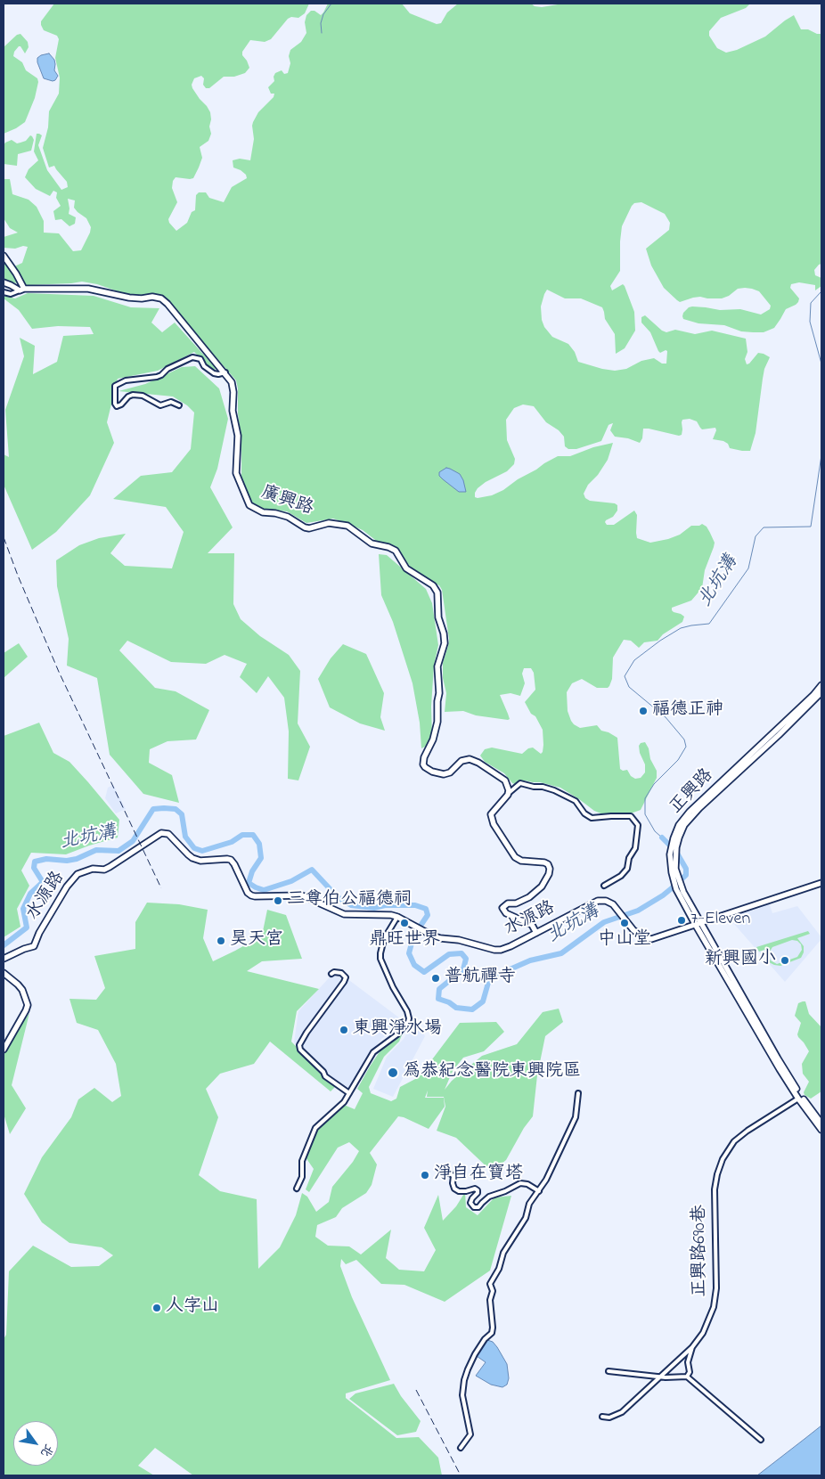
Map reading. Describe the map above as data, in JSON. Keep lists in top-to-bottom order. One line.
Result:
{"streets":{"street":["廣興路","正興路","水源路","正興路690巷"]},"crossings":[["正興路","水源路"],["正興路","正興路690巷"]],"water":["北坑溝"],"places":["福德正神","三尊伯公福德祠","7-Eleven","鼎旺世界","中山堂","昊天宮","新興國小","普航禪寺","東興淨水場","為恭紀念醫院東興院區","淨自在寶塔","人字山"],"north":"bottom right"}
